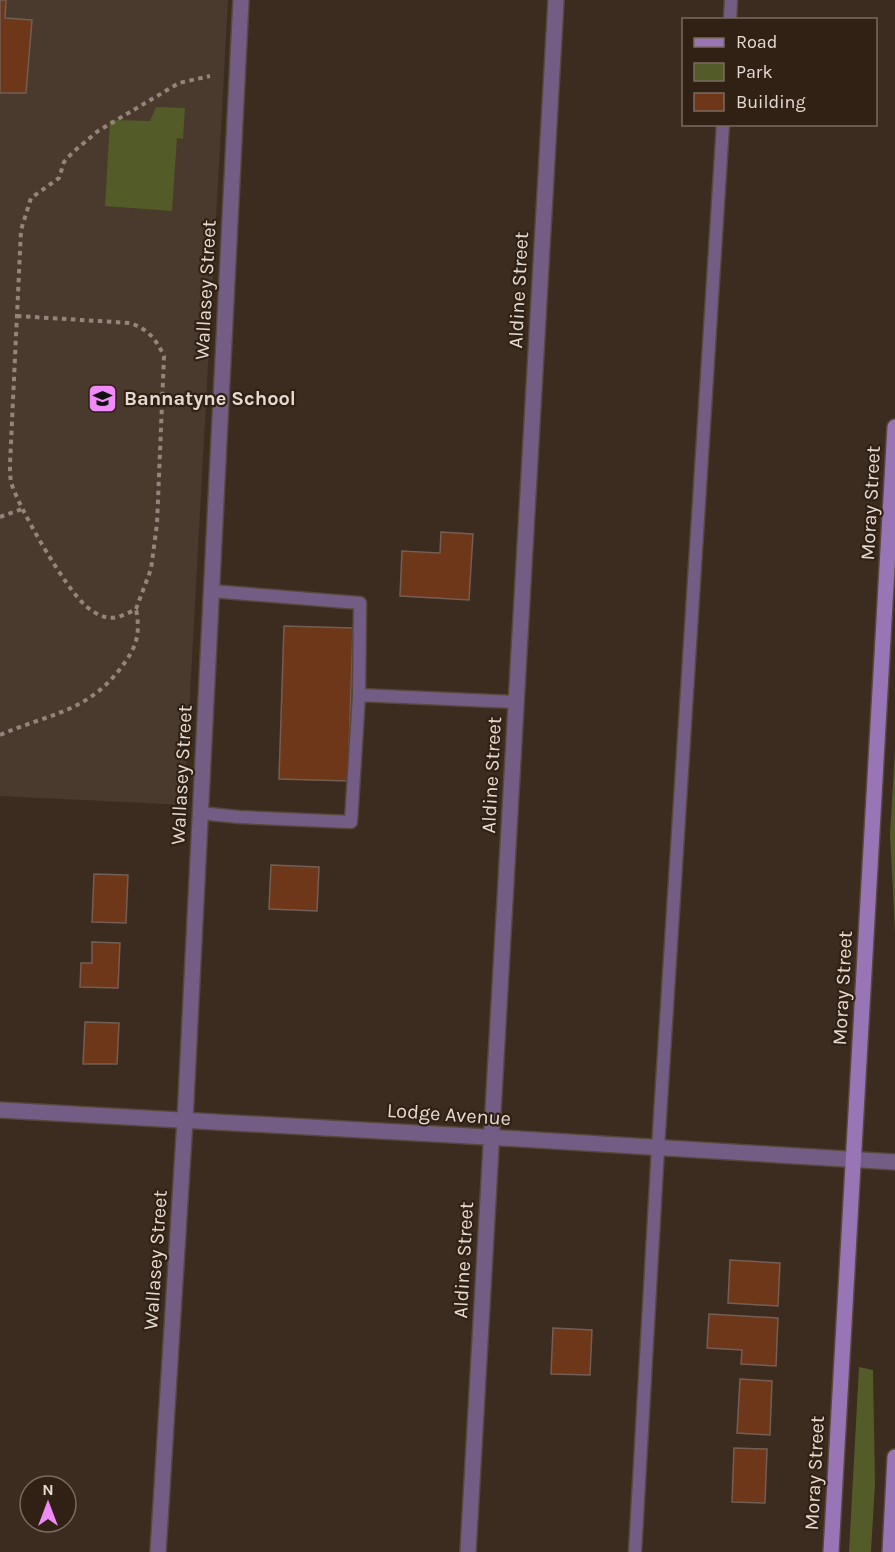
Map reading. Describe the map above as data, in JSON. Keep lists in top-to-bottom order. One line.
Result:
{"streets":{"main road":["Moray Street"],"street":["Wallasey Street","Aldine Street","Lodge Avenue"]},"crossings":[["Wallasey Street","Lodge Avenue"],["Aldine Street","Lodge Avenue"],["Moray Street","Lodge Avenue"]],"places":{"school or university":["Bannatyne School"]},"legend":["Road","Park","Building"],"north":"top"}
